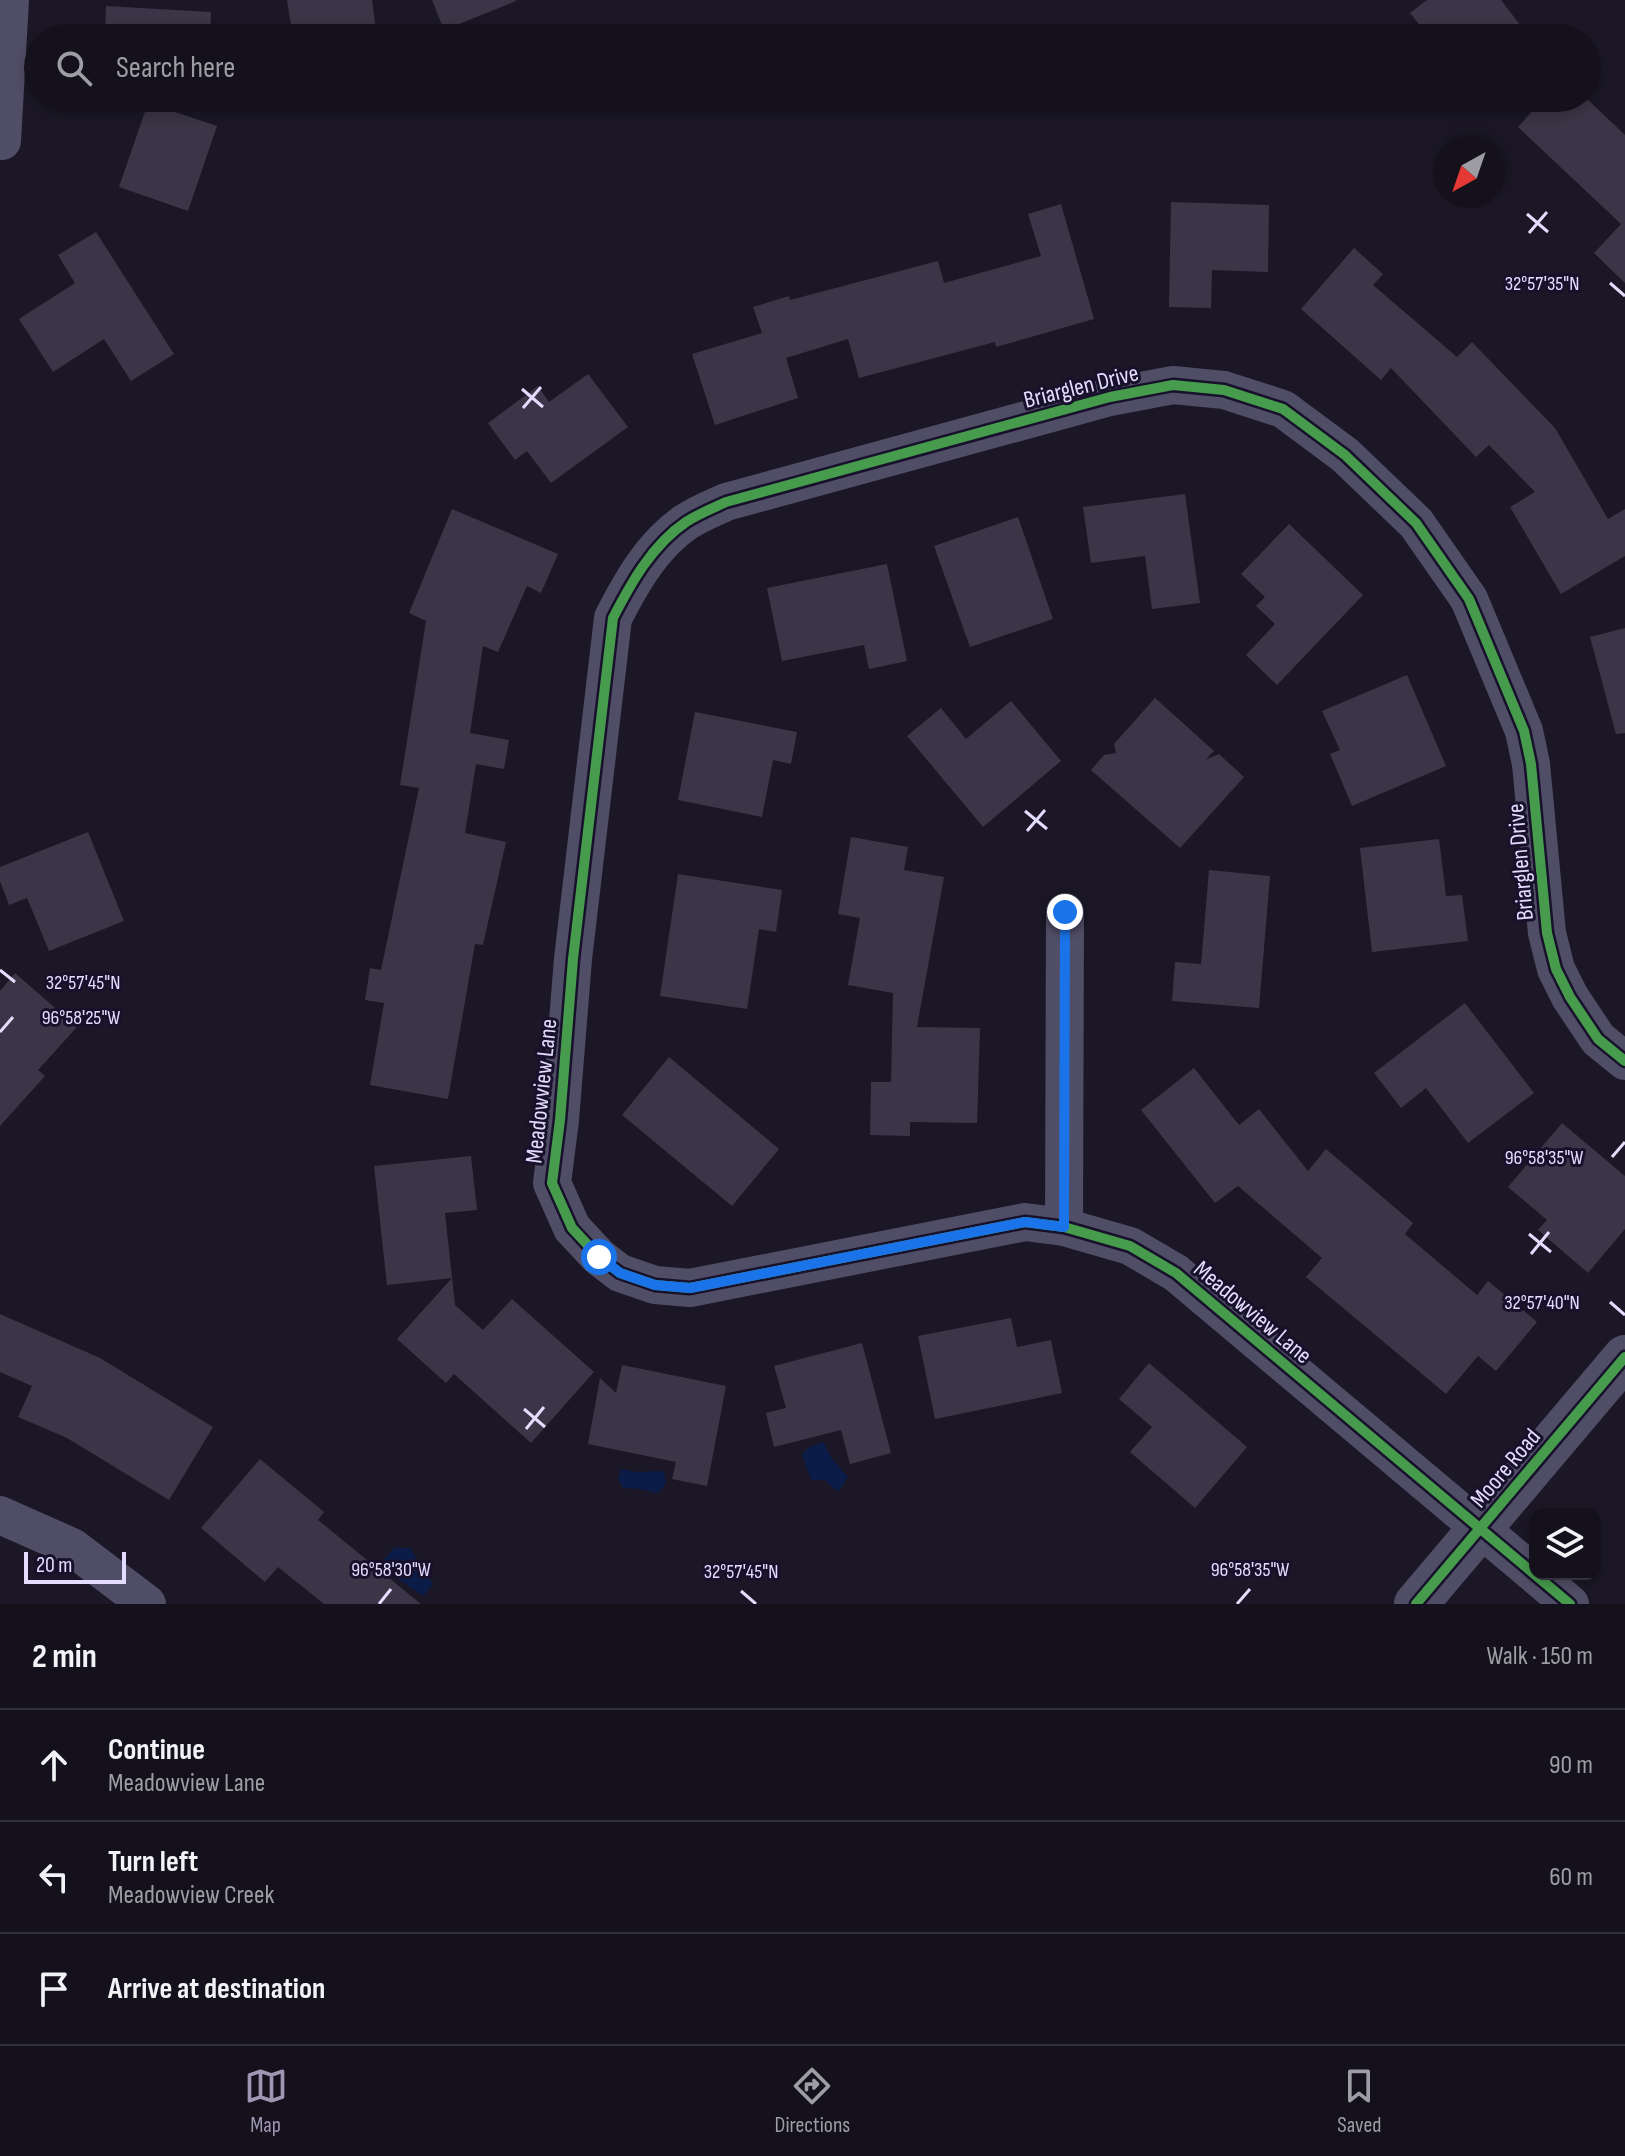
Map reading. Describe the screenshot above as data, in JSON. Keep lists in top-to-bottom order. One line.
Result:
{"streets":{"street":["Briarglen Drive","Meadowview Lane","Moore Road"]},"crossings":[["Briarglen Drive","Meadowview Lane"],["Meadowview Lane","Moore Road"]],"scale_bar":"20 m","north":"bottom left","page":{"search":"Search here","scale":"20 m","heading":["2 min","Walk · 150 m"],"list":[["Continue","Meadowview Lane","90 m"],["Turn left","Meadowview Creek","60 m"],"Arrive at destination"],"nav":["Map","Directions","Saved"]},"coordinates":["32°57'35\"N","32°57'45\"N","96°58'25\"W","96°58'35\"W","32°57'40\"N","96°58'30\"W"]}
